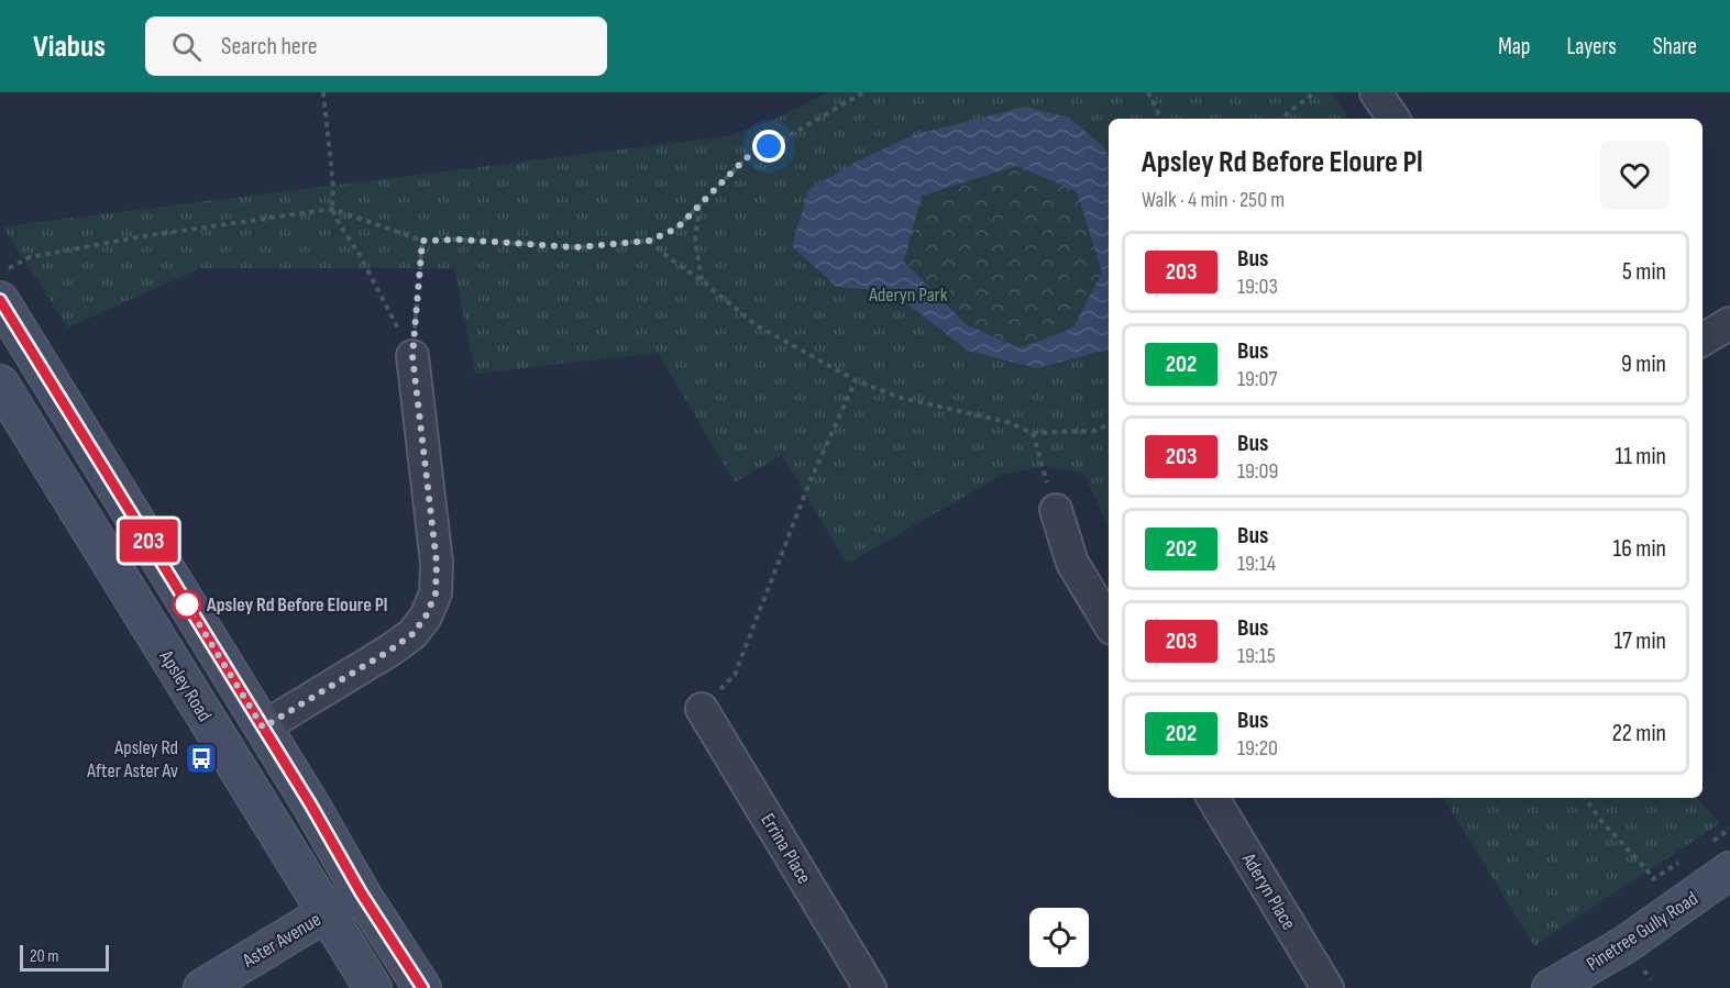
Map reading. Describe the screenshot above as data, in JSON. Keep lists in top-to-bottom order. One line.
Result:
{"streets":{"main road":["Apsley Road","Pinetree Gully Road","Aster Avenue"],"street":["Errina Place","Aderyn Place"]},"crossings":[["Apsley Road","Aster Avenue"]],"parks":["Aderyn Park"],"places":{"other":["Apsley Rd Before Eloure Pl"],"bus stop":["Apsley Rd After Aster Av"]},"lines":["bus line 203"],"scale_bar":"20 m","page":{"header":"Viabus","search":"Search here","nav":["Map","Layers","Share"],"on_map":"203","heading":["Apsley Rd Before Eloure Pl","Walk · 4 min · 250 m"],"list":[{"mark":"203","name":"Bus","note":"19:03","value":"5 min"},{"mark":"202","name":"Bus","note":"19:07","value":"9 min"},{"mark":"203","name":"Bus","note":"19:09","value":"11 min"},{"mark":"202","name":"Bus","note":"19:14","value":"16 min"},{"mark":"203","name":"Bus","note":"19:15","value":"17 min"},{"mark":"202","name":"Bus","note":"19:20","value":"22 min"}],"scale":"20 m"}}
